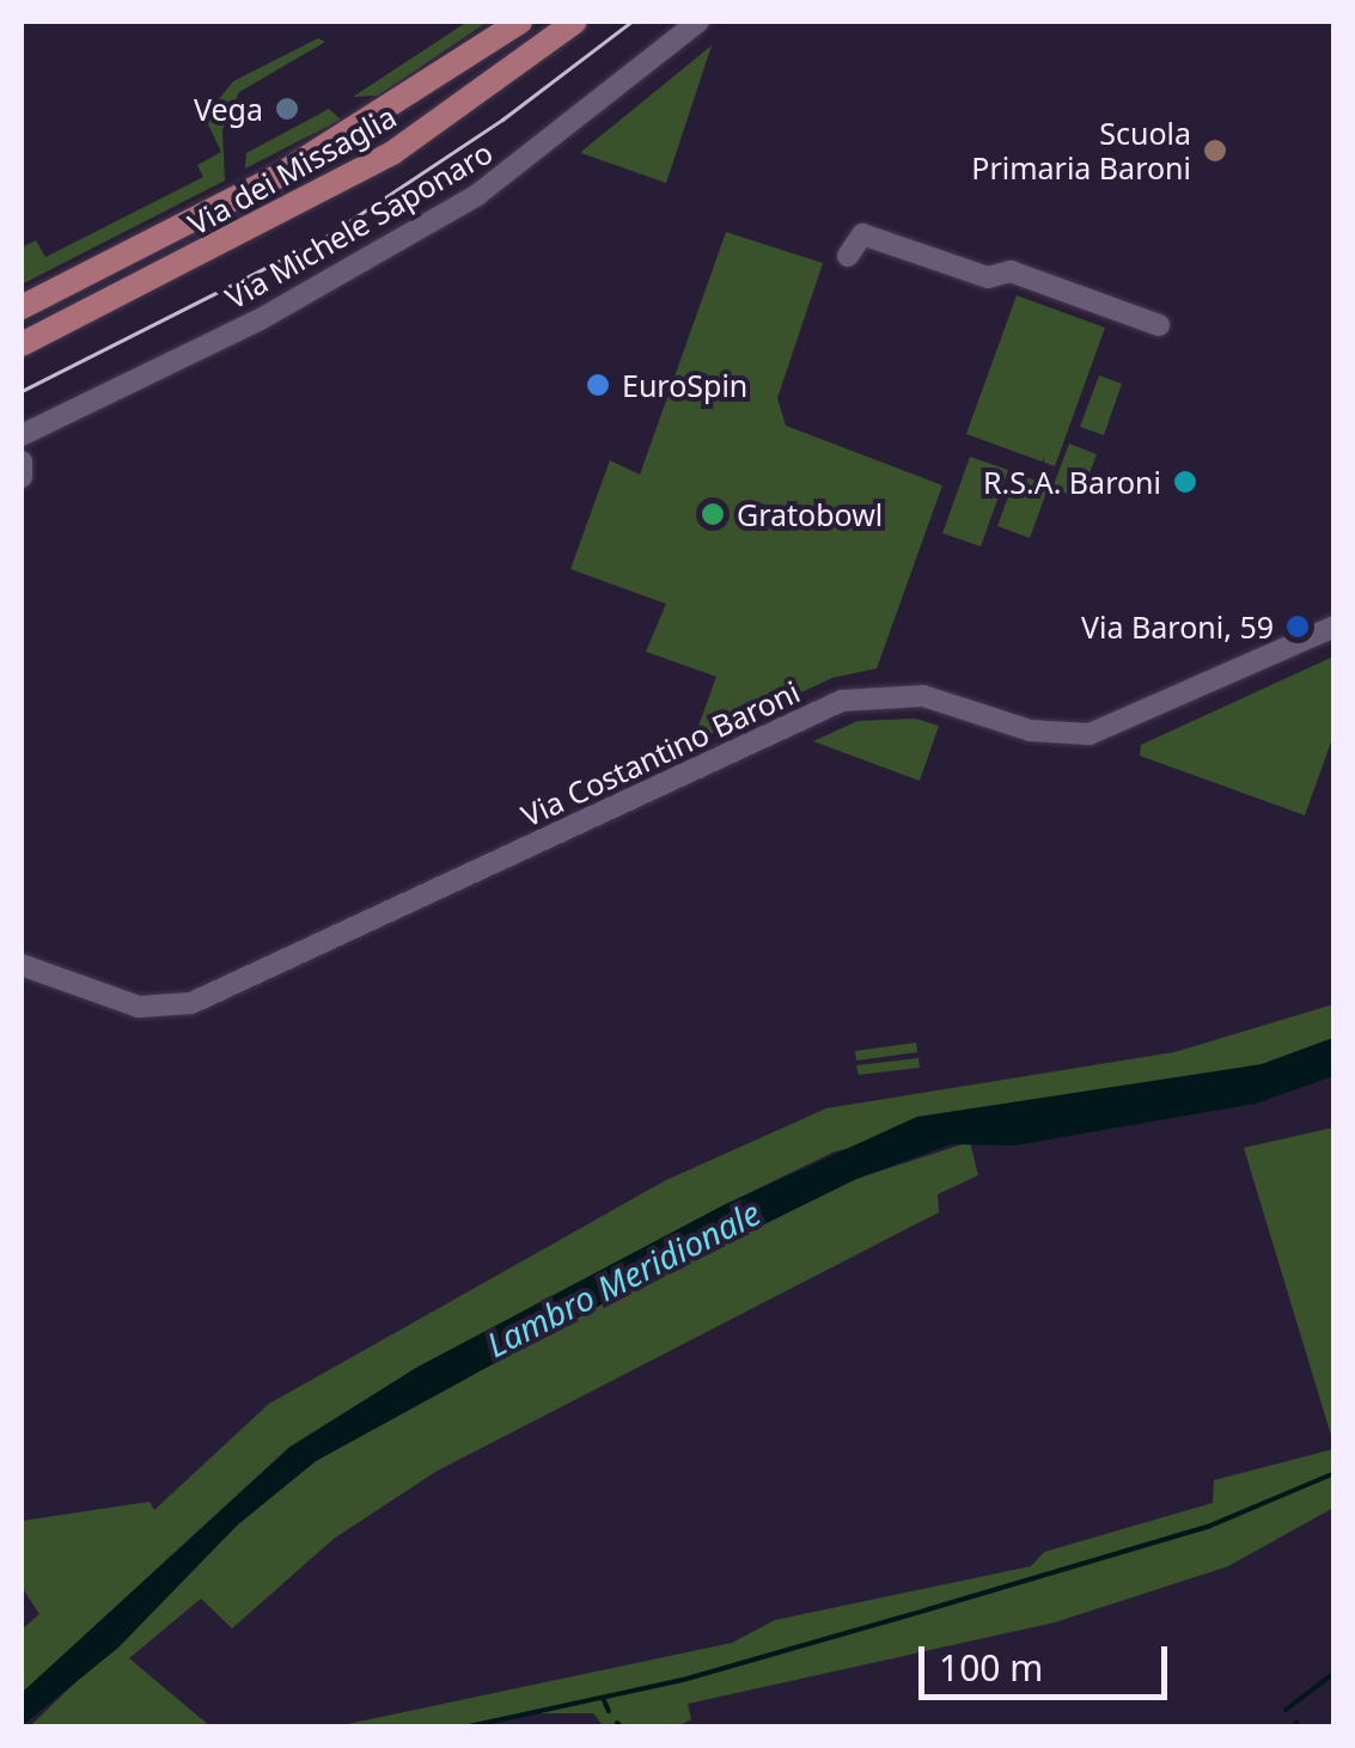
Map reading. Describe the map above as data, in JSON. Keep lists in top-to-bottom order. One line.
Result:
{"streets":{"main road":["Via dei Missaglia"],"street":["Via Michele Saponaro","Via Costantino Baroni"]},"water":["Lambro Meridionale"],"places":["Vega","Scuola Primaria Baroni","EuroSpin","R.S.A. Baroni","Gratobowl","Via Baroni, 59"],"scale_bar":"100 m"}
